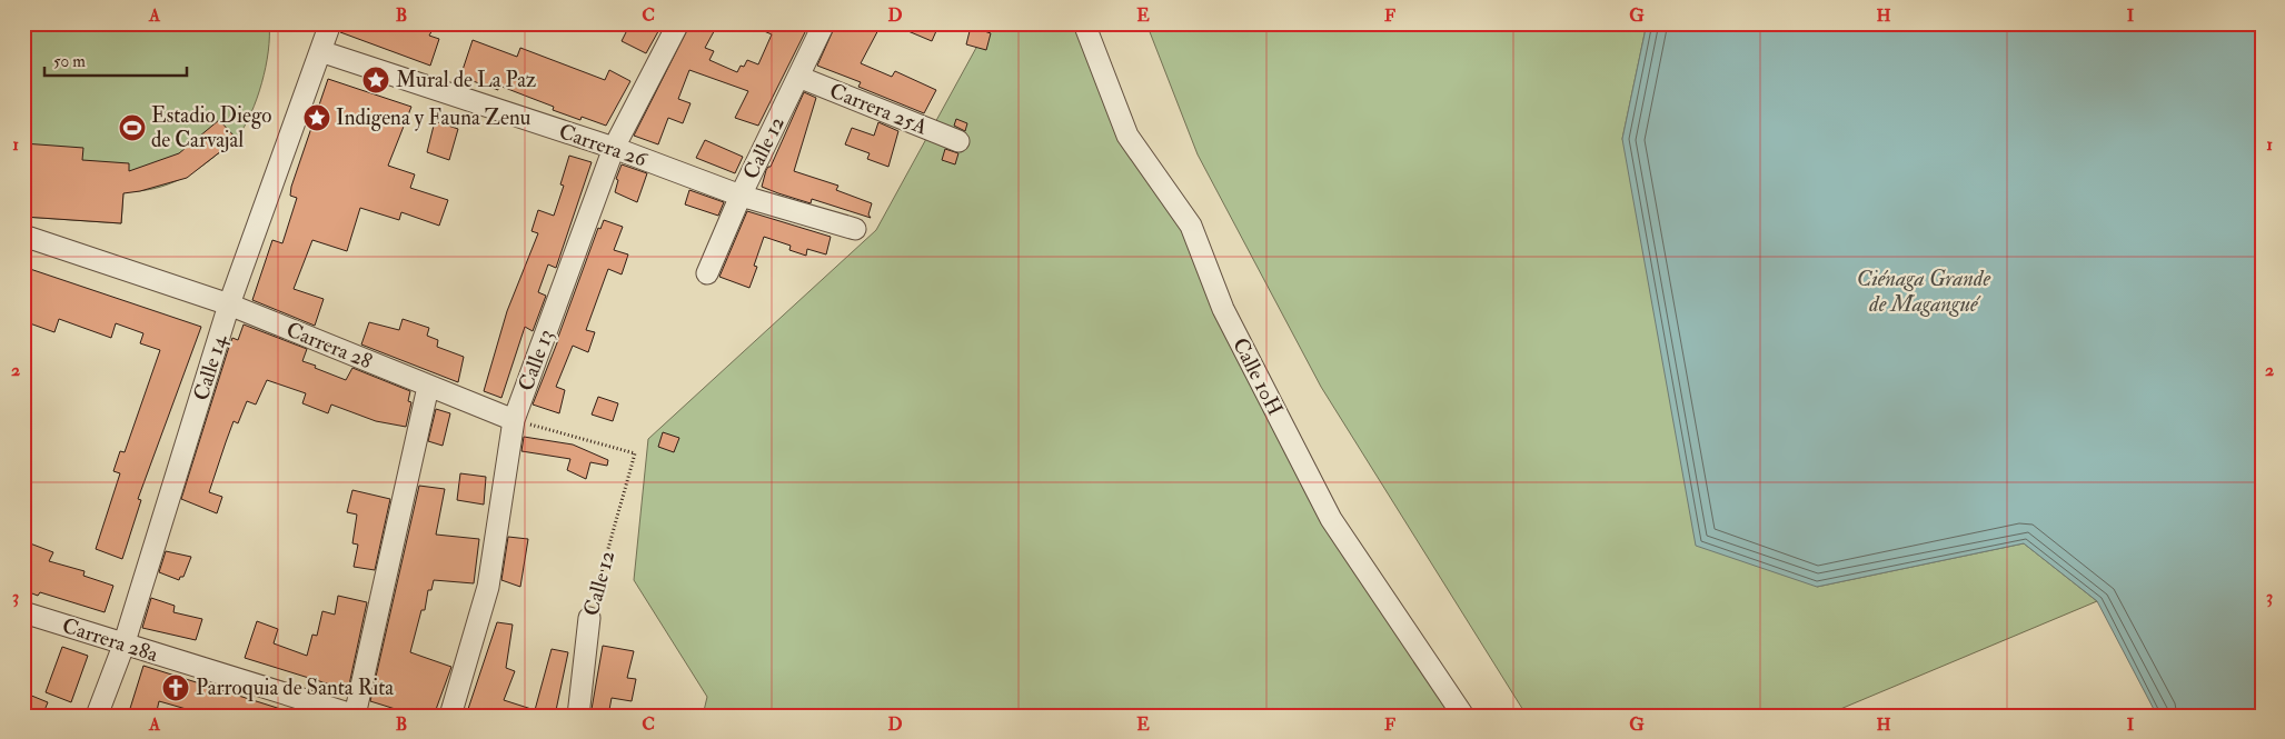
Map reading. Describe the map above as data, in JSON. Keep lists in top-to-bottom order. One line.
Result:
{"streets":{"street":["Carrera 25A","Carrera 26","Calle 12","Carrera 28","Calle 13","Calle 14","Calle 10H","Carrera 28a"]},"crossings":[["Carrera 25A","Calle 12"],["Carrera 26","Calle 12"],["Carrera 26","Calle 13"],["Carrera 26","Calle 14"],["Calle 12","Carrera 28"],["Calle 12","Calle 13"],["Carrera 28","Calle 13"],["Carrera 28","Calle 14"],["Calle 14","Carrera 28a"]],"water":["Ciénaga Grande de Magangué"],"places":{"place":["Mural de La Paz","Indigena y Fauna Zenu"],"sports":["Estadio Diego de Carvajal"],"church":["Parroquia de Santa Rita"]},"scale_bar":"50 m","grid":{"columns":["A","B","C","D","E","F","G","H","I"],"rows":["1","2","3"]}}
